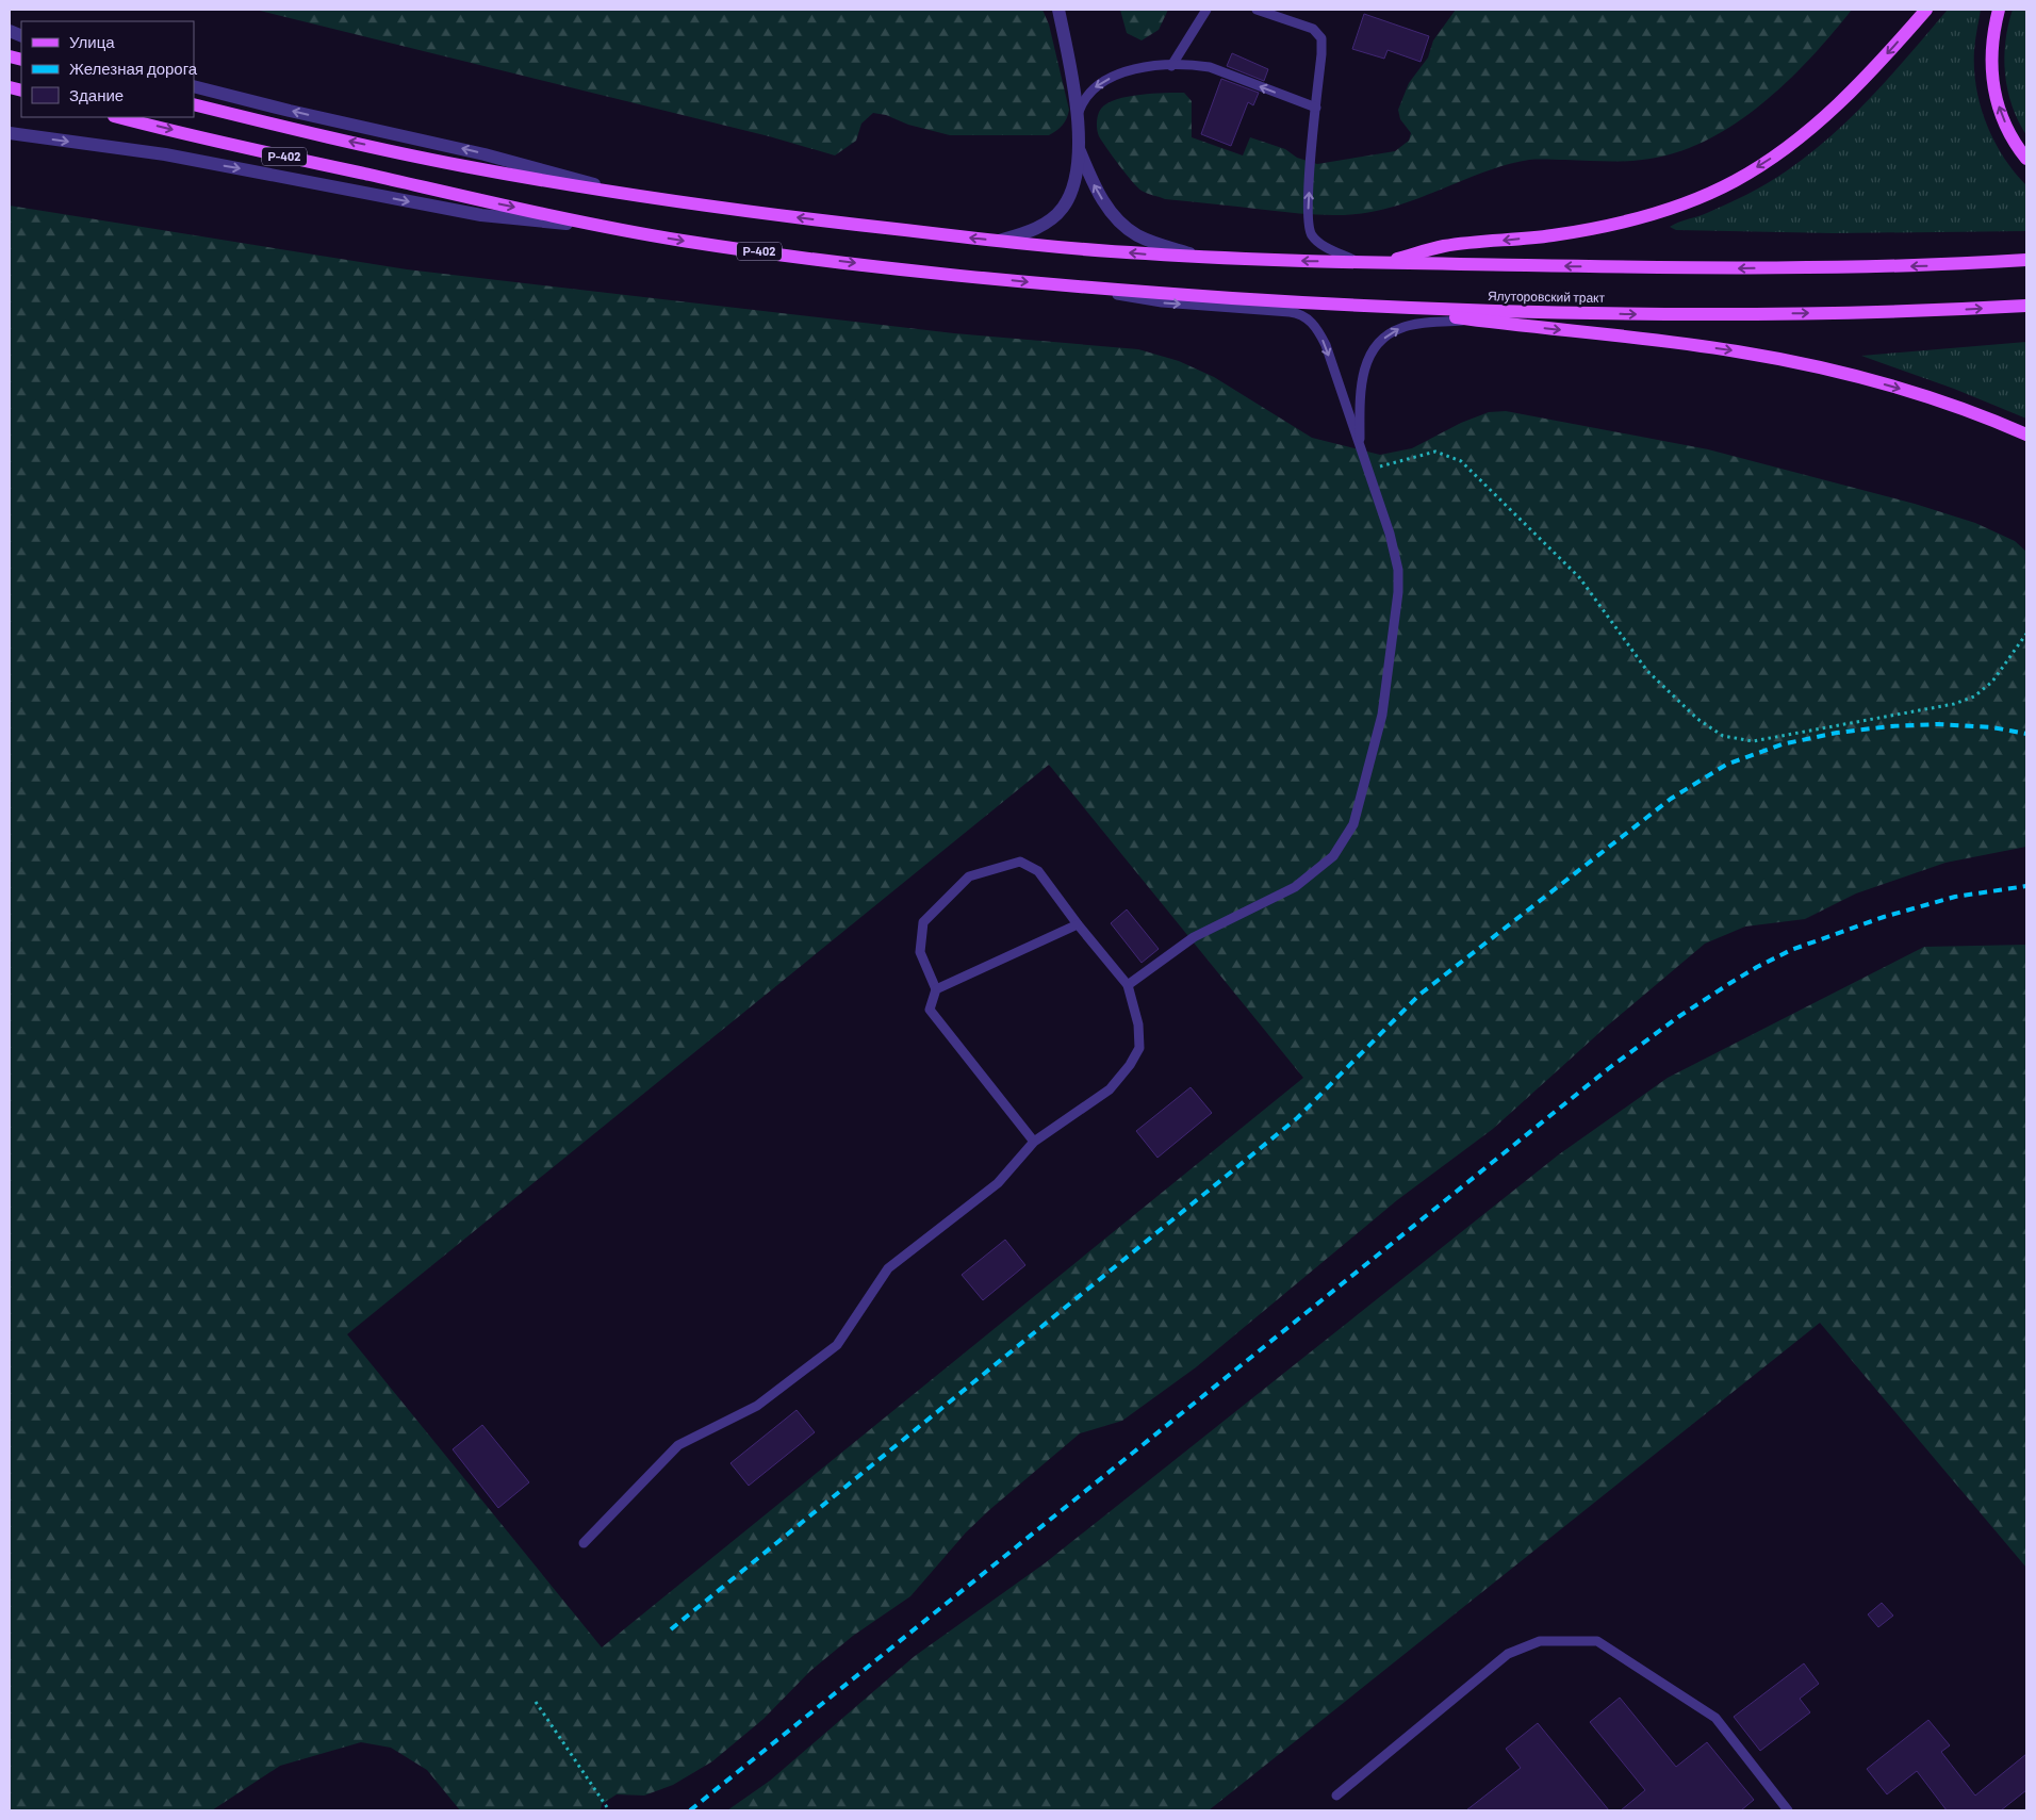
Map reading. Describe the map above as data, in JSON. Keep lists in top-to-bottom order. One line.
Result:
{"streets":{"main road":["Р-402","Ялуторовский тракт"]},"crossings":[["Р-402","Ялуторовский тракт"]],"legend":["Улица","Железная дорога","Здание"]}
